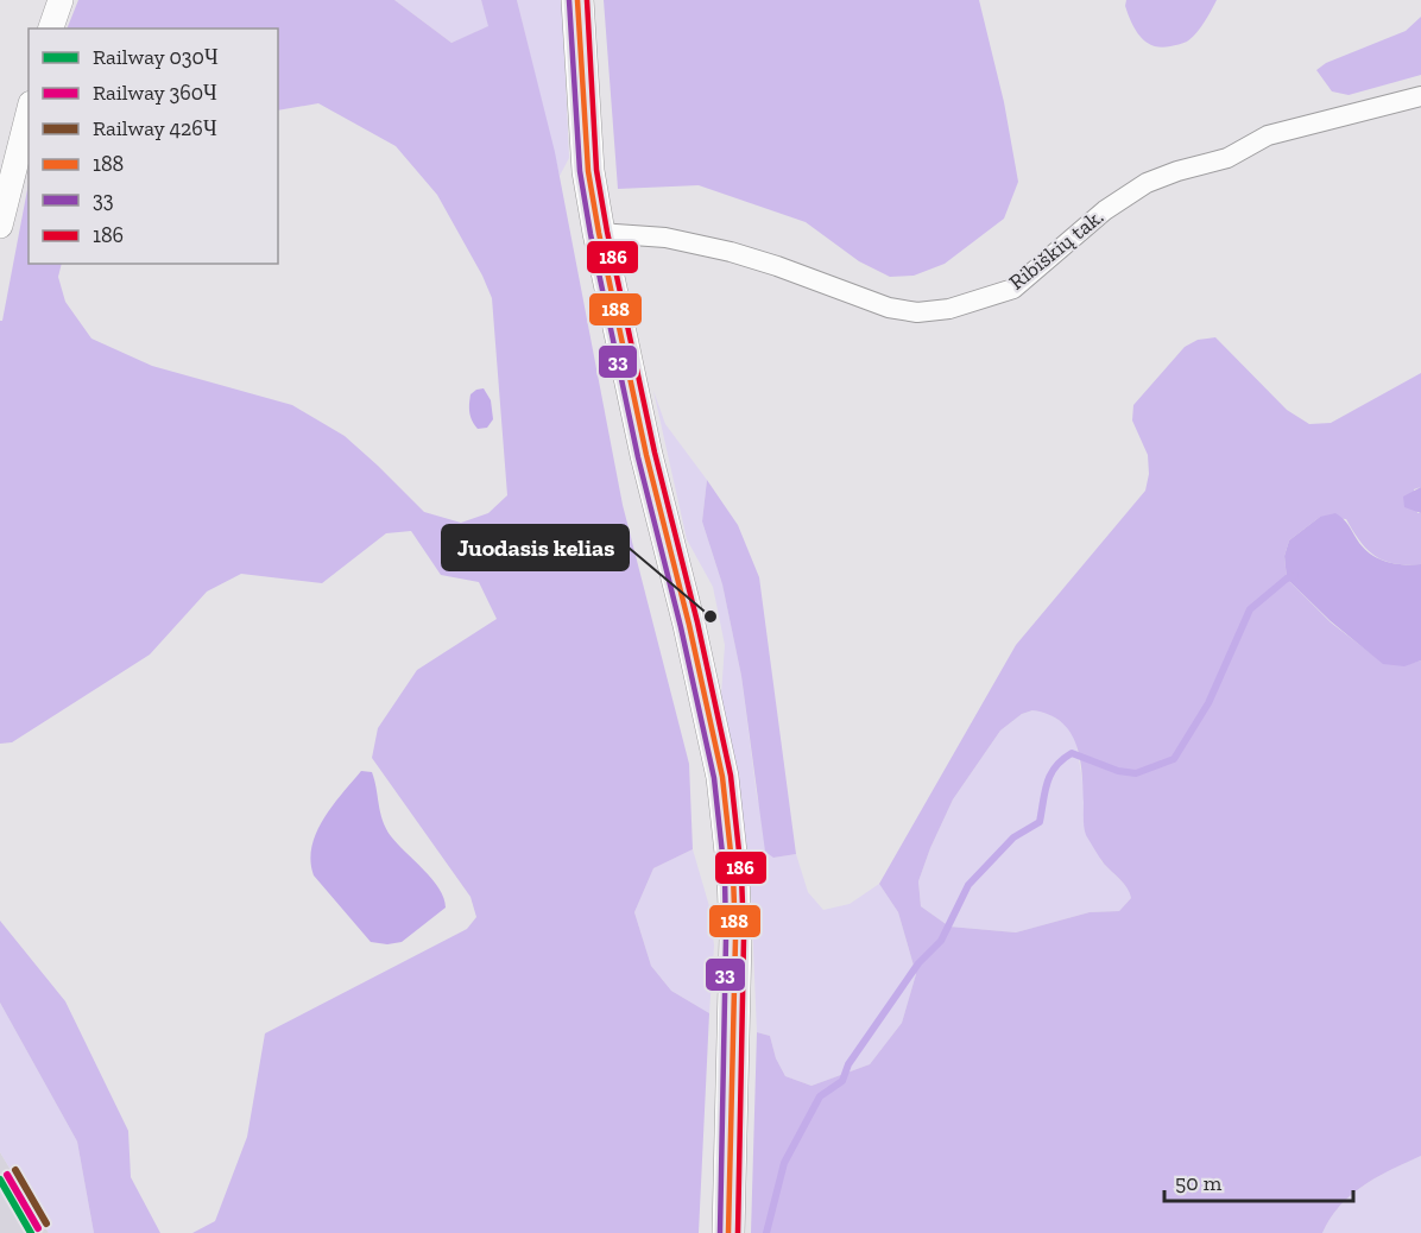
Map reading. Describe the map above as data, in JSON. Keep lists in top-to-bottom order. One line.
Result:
{"streets":{"street":["Ribiškių tak."]},"places":["Juodasis kelias"],"lines":["transit line 188","transit line 33","transit line 186","rail line 426Ч","rail line 360Ч","rail line 030Ч"],"legend":["Railway 030Ч","Railway 360Ч","Railway 426Ч","188","33","186"],"scale_bar":"50 m"}
